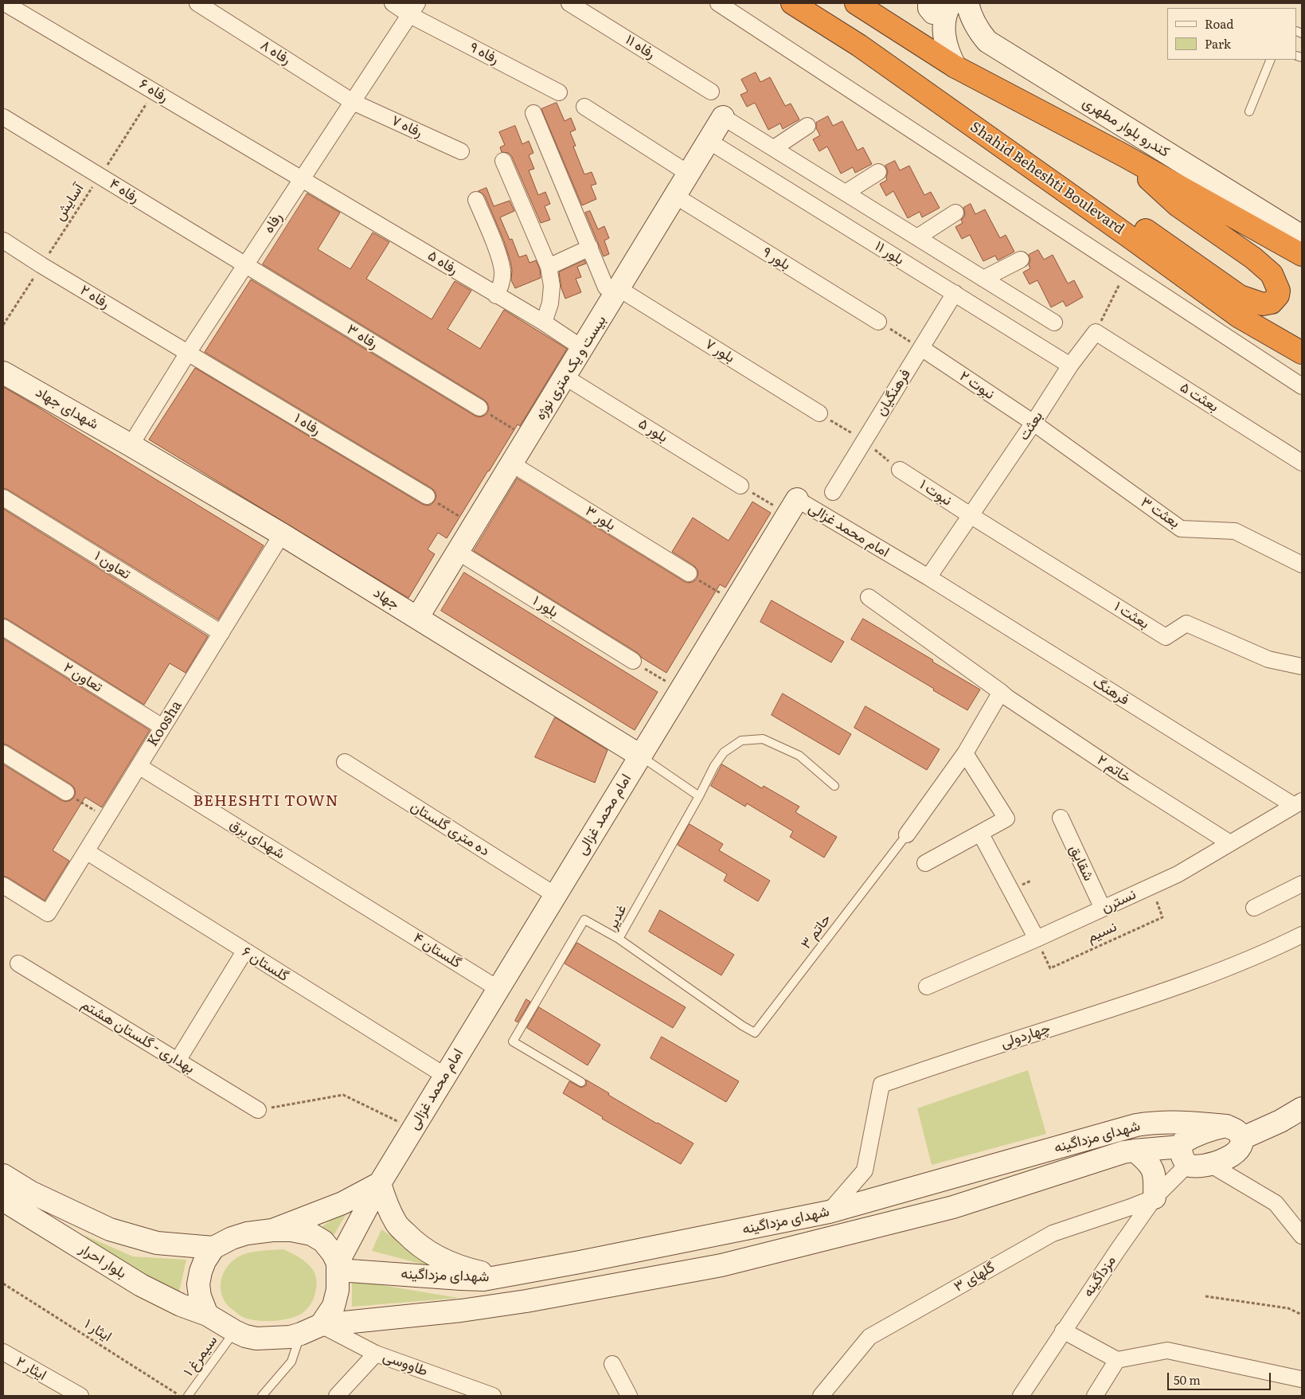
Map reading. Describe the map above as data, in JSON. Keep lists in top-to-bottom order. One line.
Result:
{"streets":{"highway":["Shahid Beheshti Boulevard"],"street":["رفاه ۱۱","رفاه ۸","رفاه ۹","رفاه ۶","رفاه ۷","کندرو بلوار مطهری","رفاه ۴","رفاه","بلور ۱۱","بلور ۹","رفاه ۵","رفاه ۲","رفاه ۳","بلور ۷","بیست و یک متری نوژه","نبوت ۲","فرهنگیان","بعثت ۵","شهدای جهاد","رفاه ۱","بعثت","بلور ۵","نبوت ۱","بعثت ۳","بلور ۳","امام محمد غزالی","تعاون ۱","جهاد","بلور ۱","بعثت ۱","تعاون ۲","فرهنگ","Koosha","خاتم ۲","ده متری گلستان","شهدای برق","شقایق","نسترن","گلستان ۴","گلستان ۶","چهاردولی","بهداری - گلستان هشتم","شهدای مزداگینه","بلوار احرار","مزداگینه","گلهای ۳","طاووسی","ایثار ۲"],"lane":["غدیر","حاتم ۳","سیمرغ ۱"],"path":["آسایش","نسیم","ایثار ۱"]},"crossings":[["رفاه ۸","رفاه ۷"],["رفاه ۸","رفاه"],["رفاه ۹","رفاه"],["رفاه ۶","آسایش"],["رفاه ۶","رفاه"],["رفاه ۶","رفاه ۵"],["رفاه ۷","رفاه"],["رفاه ۴","آسایش"],["رفاه ۴","رفاه"],["رفاه ۴","رفاه ۳"],["آسایش","رفاه ۲"],["رفاه","رفاه ۵"],["رفاه","رفاه ۲"],["رفاه","رفاه ۳"],["رفاه","شهدای جهاد"],["رفاه","رفاه ۱"],["رفاه","جهاد"],["بلور ۱۱","بیست و یک متری نوژه"],["بلور ۱۱","فرهنگیان"],["بلور ۱۱","بعثت"],["بلور ۹","بیست و یک متری نوژه"],["رفاه ۵","بیست و یک متری نوژه"],["رفاه ۲","رفاه ۱"],["بلور ۷","بیست و یک متری نوژه"],["بیست و یک متری نوژه","بلور ۵"],["بیست و یک متری نوژه","بلور ۳"],["بیست و یک متری نوژه","جهاد"],["بیست و یک متری نوژه","بلور ۱"],["نبوت ۲","فرهنگیان"],["نبوت ۲","بعثت"],["نبوت ۲","بعثت ۳"],["بعثت ۵","بعثت"],["شهدای جهاد","جهاد"],["بعثت","نبوت ۱"],["بعثت","بعثت ۳"],["بعثت","امام محمد غزالی"],["بعثت","بعثت ۱"],["بعثت","فرهنگ"],["نبوت ۱","بعثت ۱"],["امام محمد غزالی","جهاد"],["امام محمد غزالی","فرهنگ"],["امام محمد غزالی","ده متری گلستان"],["امام محمد غزالی","گلستان ۴"],["امام محمد غزالی","گلستان ۶"],["امام محمد غزالی","شهدای مزداگینه"],["امام محمد غزالی","بلوار احرار"],["امام محمد غزالی","سیمرغ ۱"],["امام محمد غزالی","طاووسی"],["تعاون ۱","Koosha"],["جهاد","Koosha"],["تعاون ۲","Koosha"],["فرهنگ","نسترن"],["Koosha","شهدای برق"],["Koosha","گلستان ۶"],["خاتم ۲","نسترن"],["شهدای برق","گلستان ۴"],["شقایق","نسترن"],["نسترن","نسیم"],["غدیر","حاتم ۳"],["چهاردولی","شهدای مزداگینه"],["شهدای مزداگینه","بلوار احرار"],["شهدای مزداگینه","مزداگینه"],["شهدای مزداگینه","سیمرغ ۱"],["شهدای مزداگینه","طاووسی"],["بلوار احرار","سیمرغ ۱"],["بلوار احرار","طاووسی"],["مزداگینه","گلهای ۳"],["سیمرغ ۱","طاووسی"]],"districts":["BEHESHTI TOWN"],"legend":["Road","Park"],"scale_bar":"50 m"}
